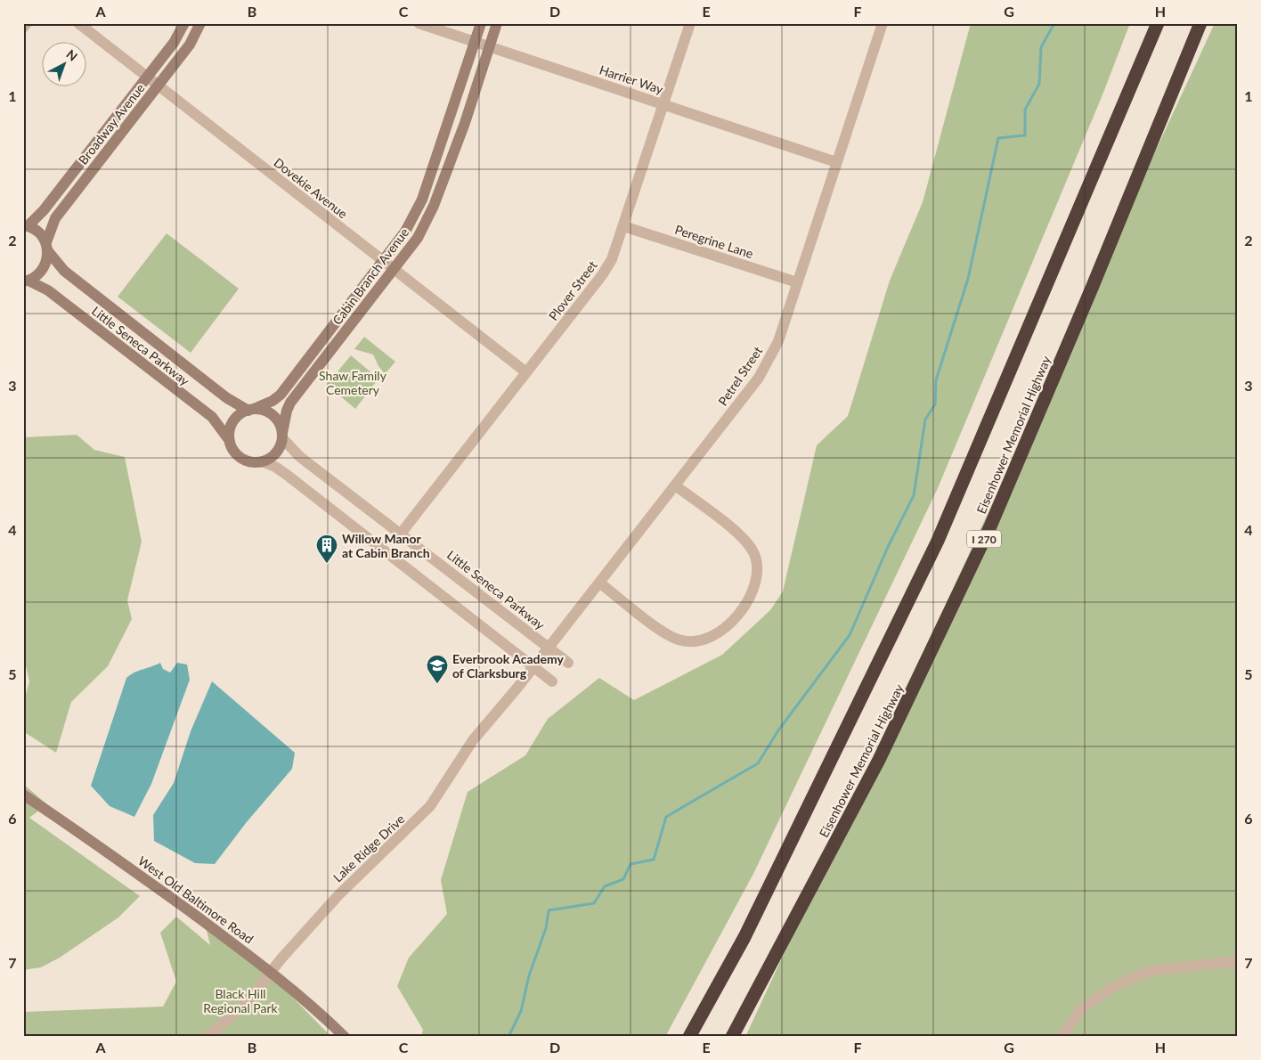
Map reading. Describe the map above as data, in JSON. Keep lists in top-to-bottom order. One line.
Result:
{"streets":{"highway":["Eisenhower Memorial Highway","I 270"],"street":["Harrier Way","Broadway Avenue","Dovekie Avenue","Peregrine Lane","Cabin Branch Avenue","Plover Street","Little Seneca Parkway","Petrel Street","Lake Ridge Drive","West Old Baltimore Road"]},"crossings":[["Harrier Way","Cabin Branch Avenue"],["Harrier Way","Plover Street"],["Harrier Way","Petrel Street"],["Broadway Avenue","Dovekie Avenue"],["Broadway Avenue","Little Seneca Parkway"],["Dovekie Avenue","Cabin Branch Avenue"],["Dovekie Avenue","Plover Street"],["Peregrine Lane","Plover Street"],["Peregrine Lane","Petrel Street"],["Cabin Branch Avenue","Little Seneca Parkway"],["Plover Street","Little Seneca Parkway"],["Little Seneca Parkway","Petrel Street"],["Petrel Street","Lake Ridge Drive"],["Lake Ridge Drive","West Old Baltimore Road"]],"parks":["Shaw Family Cemetery","Black Hill Regional Park"],"places":{"building":["Willow Manor at Cabin Branch"],"school or university":["Everbrook Academy of Clarksburg"]},"north":"top right","grid":{"columns":["A","B","C","D","E","F","G","H"],"rows":["1","2","3","4","5","6","7"]}}
